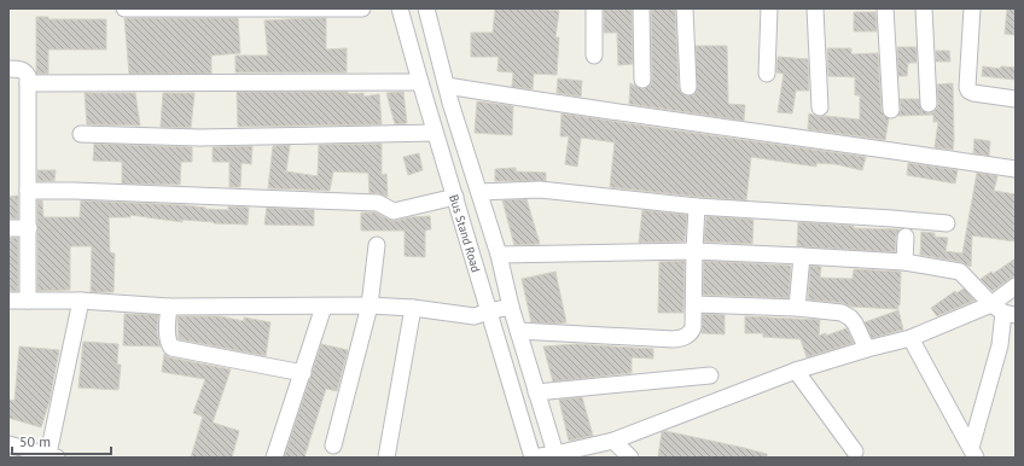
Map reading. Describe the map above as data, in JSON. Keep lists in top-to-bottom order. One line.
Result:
{"streets":{"street":["Bus Stand Road"]},"scale_bar":"50 m"}
